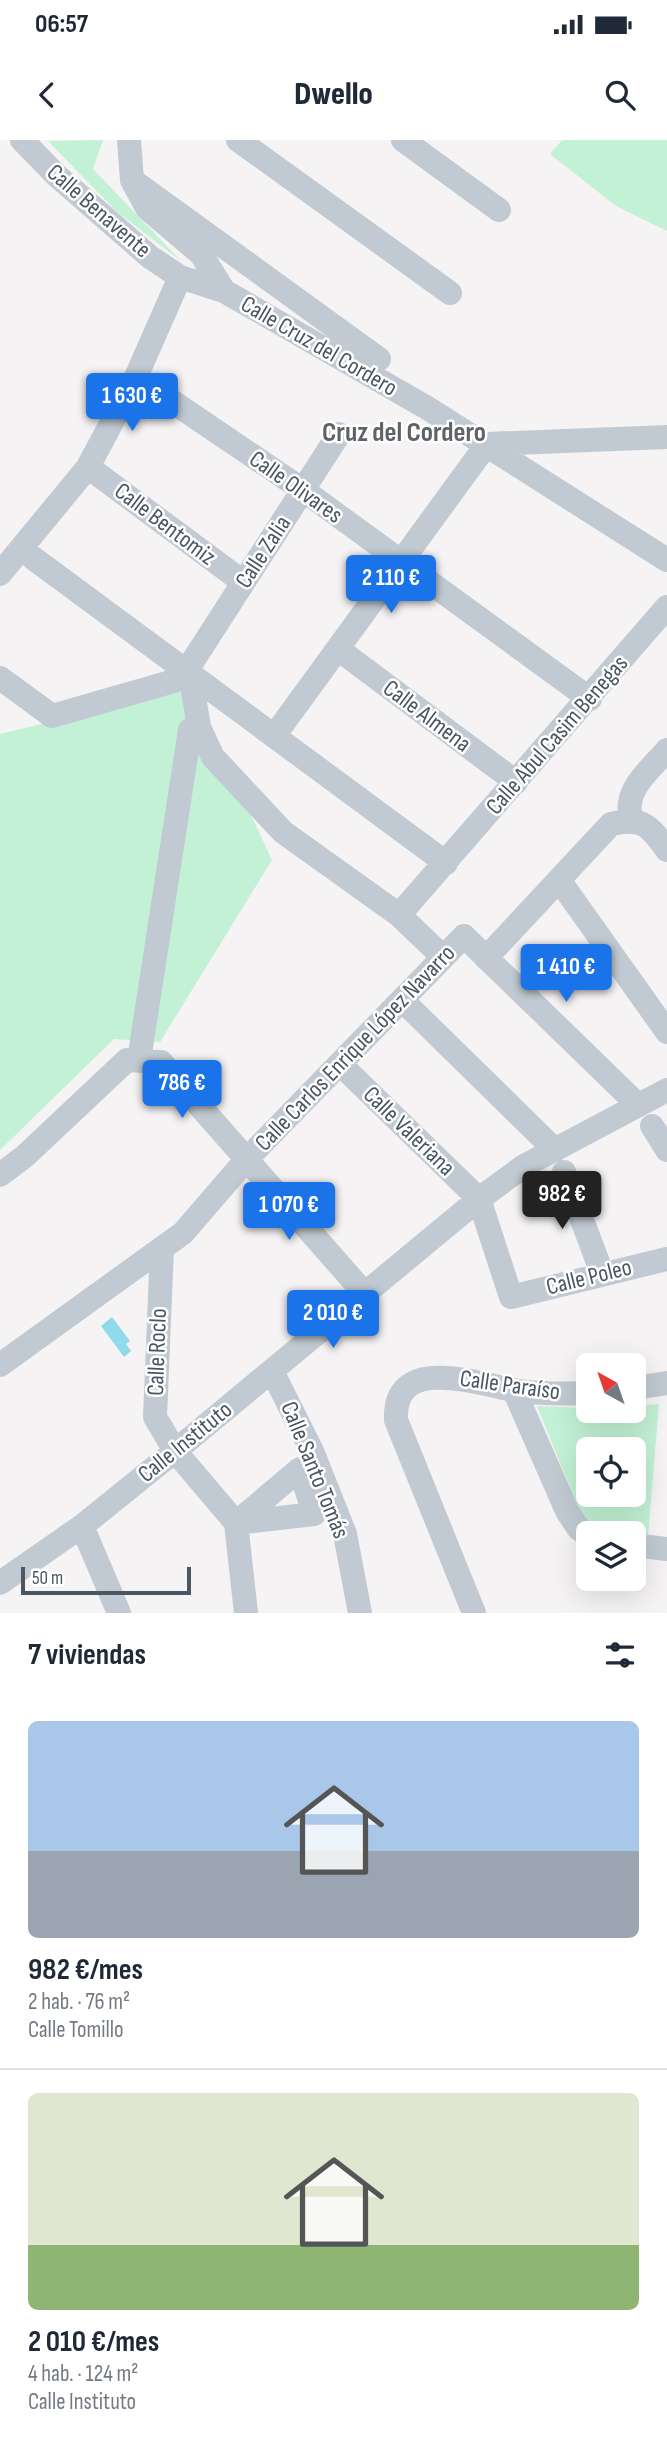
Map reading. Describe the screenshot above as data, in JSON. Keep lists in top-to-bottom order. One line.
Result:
{"streets":{"street":["Calle Benavente","Calle Cruz del Cordero","Calle Olivares","Calle Bentomiz","Calle Zalia","Calle Almena","Calle Abul Casim Benegas","Calle Carlos Enrique López Navarro","Calle Valeriana","Calle Poleo","Calle Roclo","Calle Paraíso","Calle Instituto","Calle Santo Tomás"]},"crossings":[["Calle Benavente","Calle Cruz del Cordero"],["Calle Olivares","Calle Zalia"],["Calle Olivares","Calle Abul Casim Benegas"],["Calle Bentomiz","Calle Zalia"],["Calle Almena","Calle Abul Casim Benegas"],["Calle Carlos Enrique López Navarro","Calle Valeriana"],["Calle Carlos Enrique López Navarro","Calle Roclo"],["Calle Valeriana","Calle Poleo"],["Calle Valeriana","Calle Instituto"],["Calle Poleo","Calle Instituto"],["Calle Roclo","Calle Instituto"],["Calle Instituto","Calle Santo Tomás"]],"districts":["Cruz del Cordero"],"scale_bar":"50 m","north":"top left","page":{"status":"06:57","header":"Dwello","price":["1 630 €","2 110 €","1 410 €","786 €","982 €","1 070 €","2 010 €"],"scale":"50 m","heading":"7 viviendas","list":[{"name":"982 €/mes","note":"2 hab. · 76 m² · Calle Tomillo"},{"name":"2 010 €/mes","note":"4 hab. · 124 m² · Calle Instituto"}]}}
